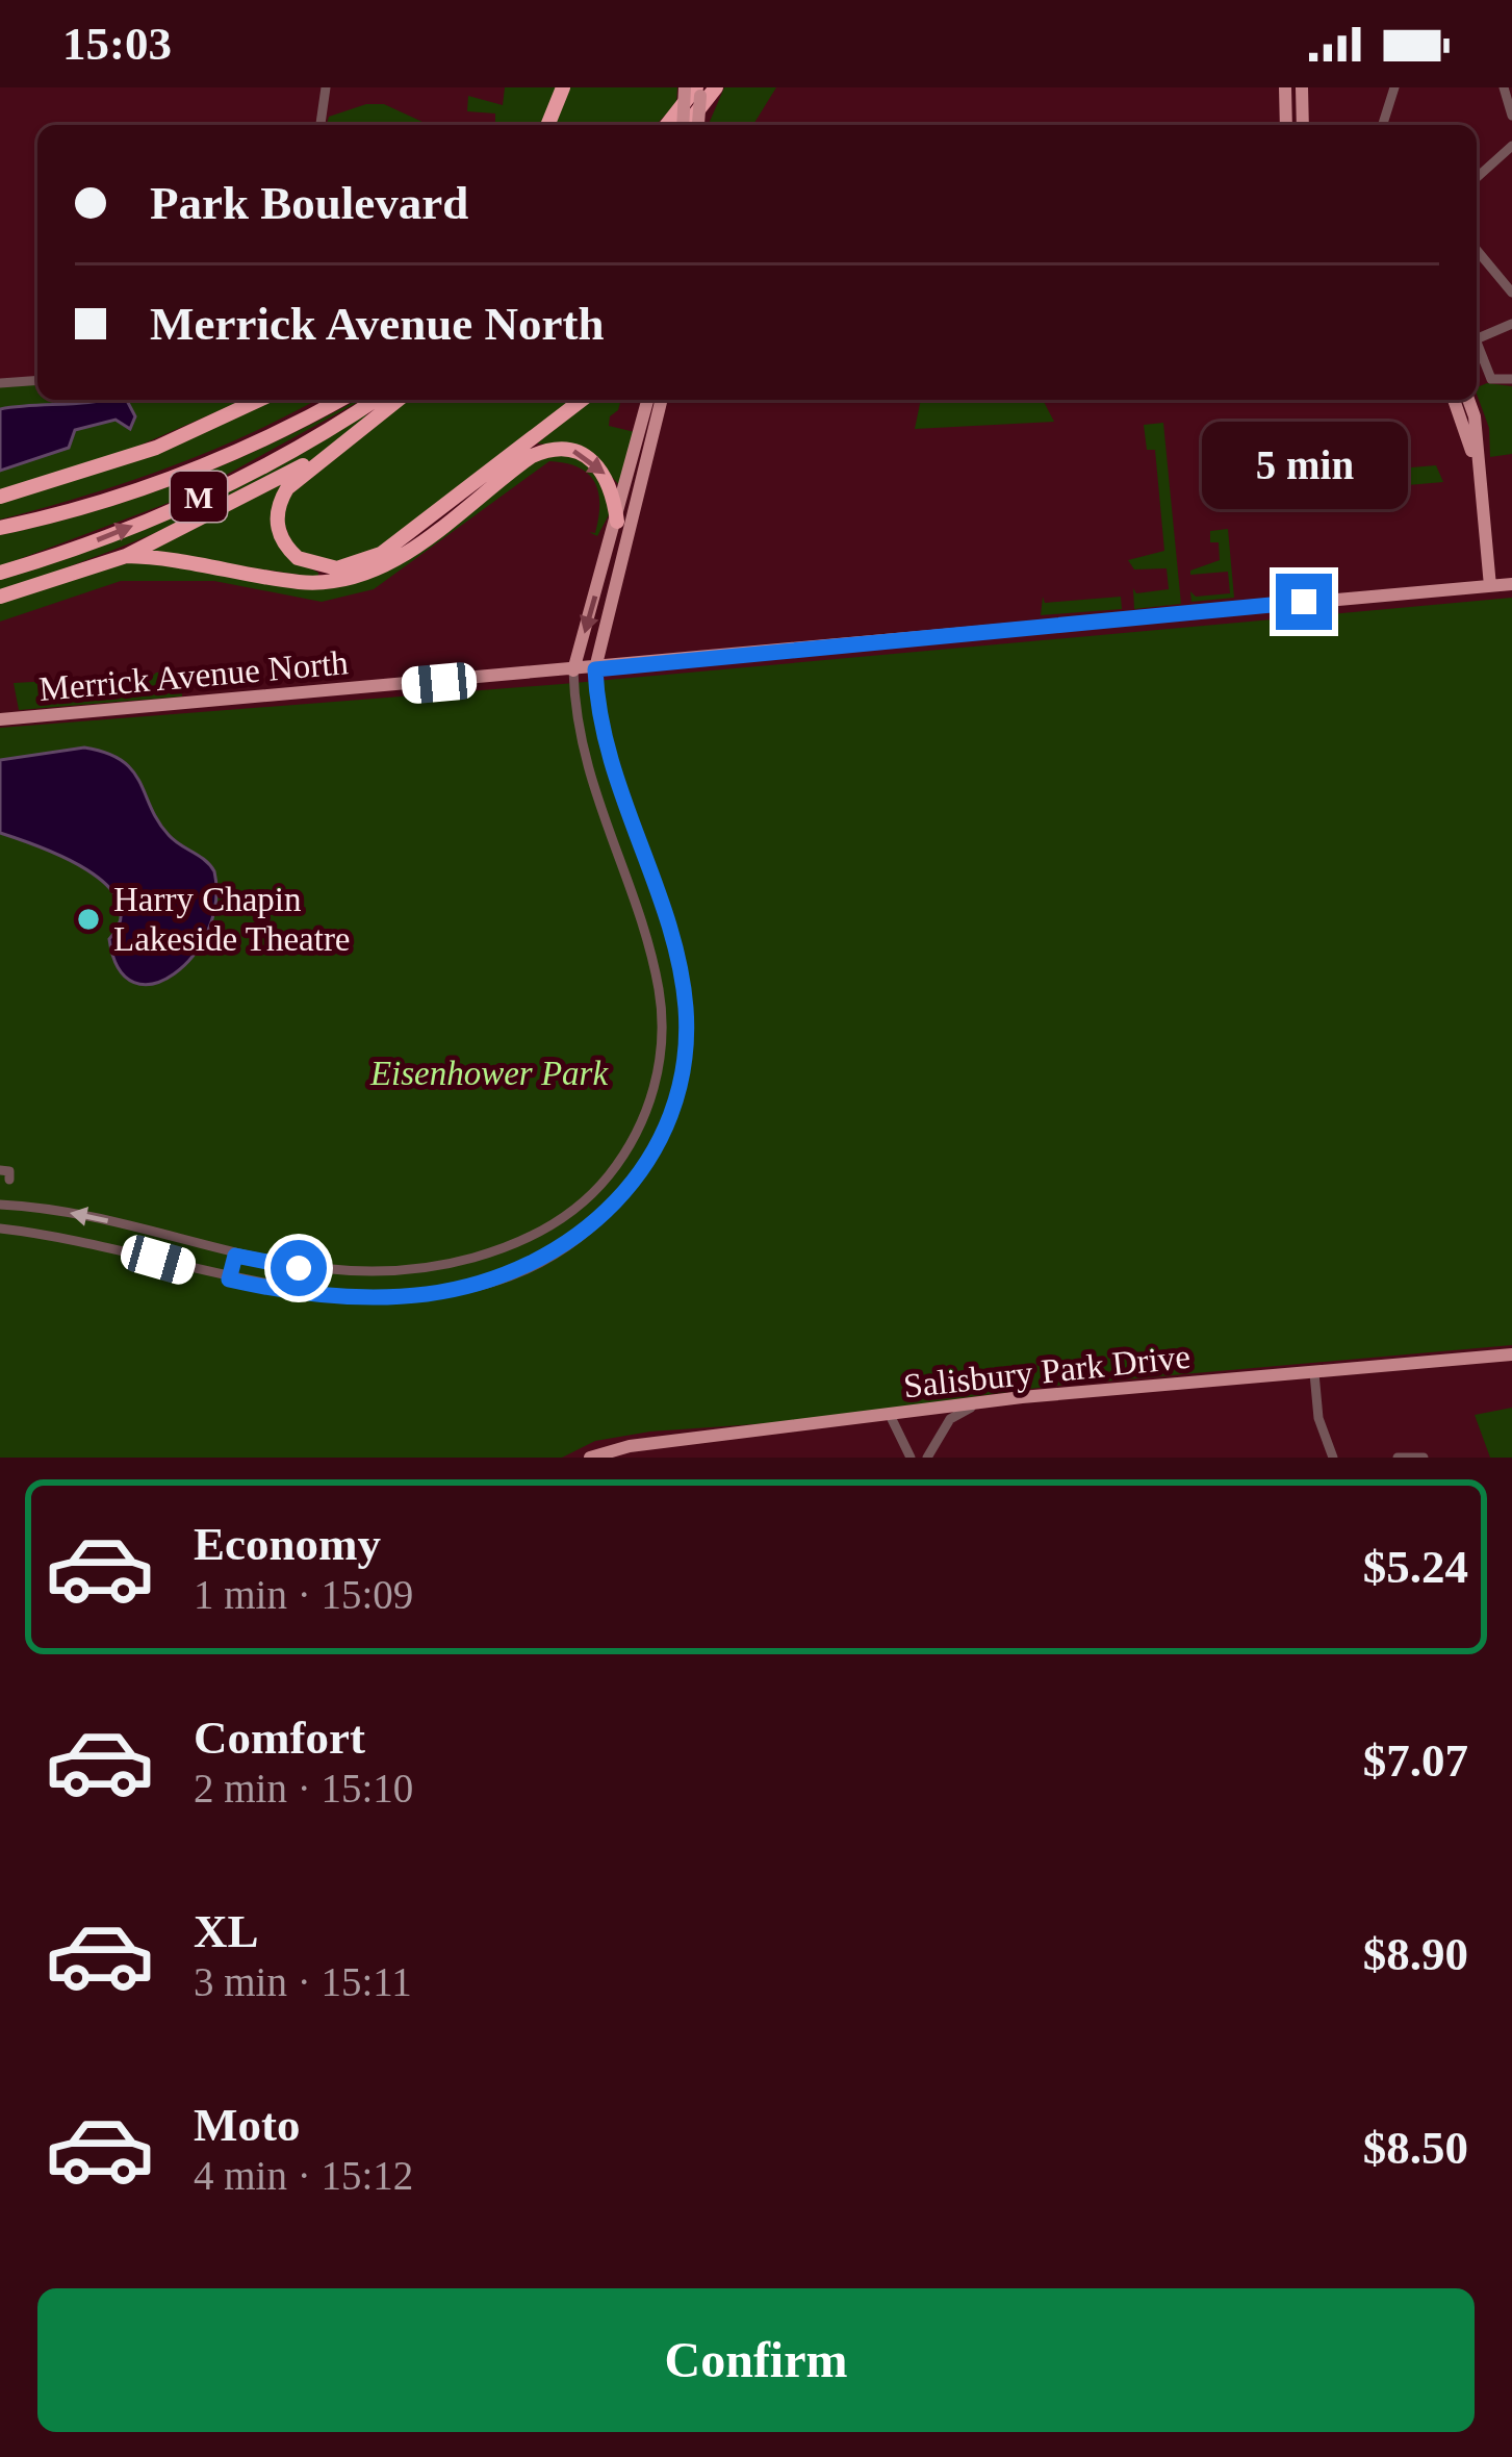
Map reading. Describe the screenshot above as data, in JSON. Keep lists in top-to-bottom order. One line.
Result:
{"streets":{"highway":["M"],"main road":["Merrick Avenue North","Salisbury Park Drive"]},"parks":["Eisenhower Park"],"places":["Harry Chapin Lakeside Theatre"],"page":{"status":"15:03","banner":["Park Boulevard","Merrick Avenue North"],"bubble":"5 min","list":[{"name":"Economy","note":"1 min · 15:09","value":"$5.24"},{"name":"Comfort","note":"2 min · 15:10","value":"$7.07"},{"name":"XL","note":"3 min · 15:11","value":"$8.90"},{"name":"Moto","note":"4 min · 15:12","value":"$8.50"}],"buttons":"Confirm"}}
